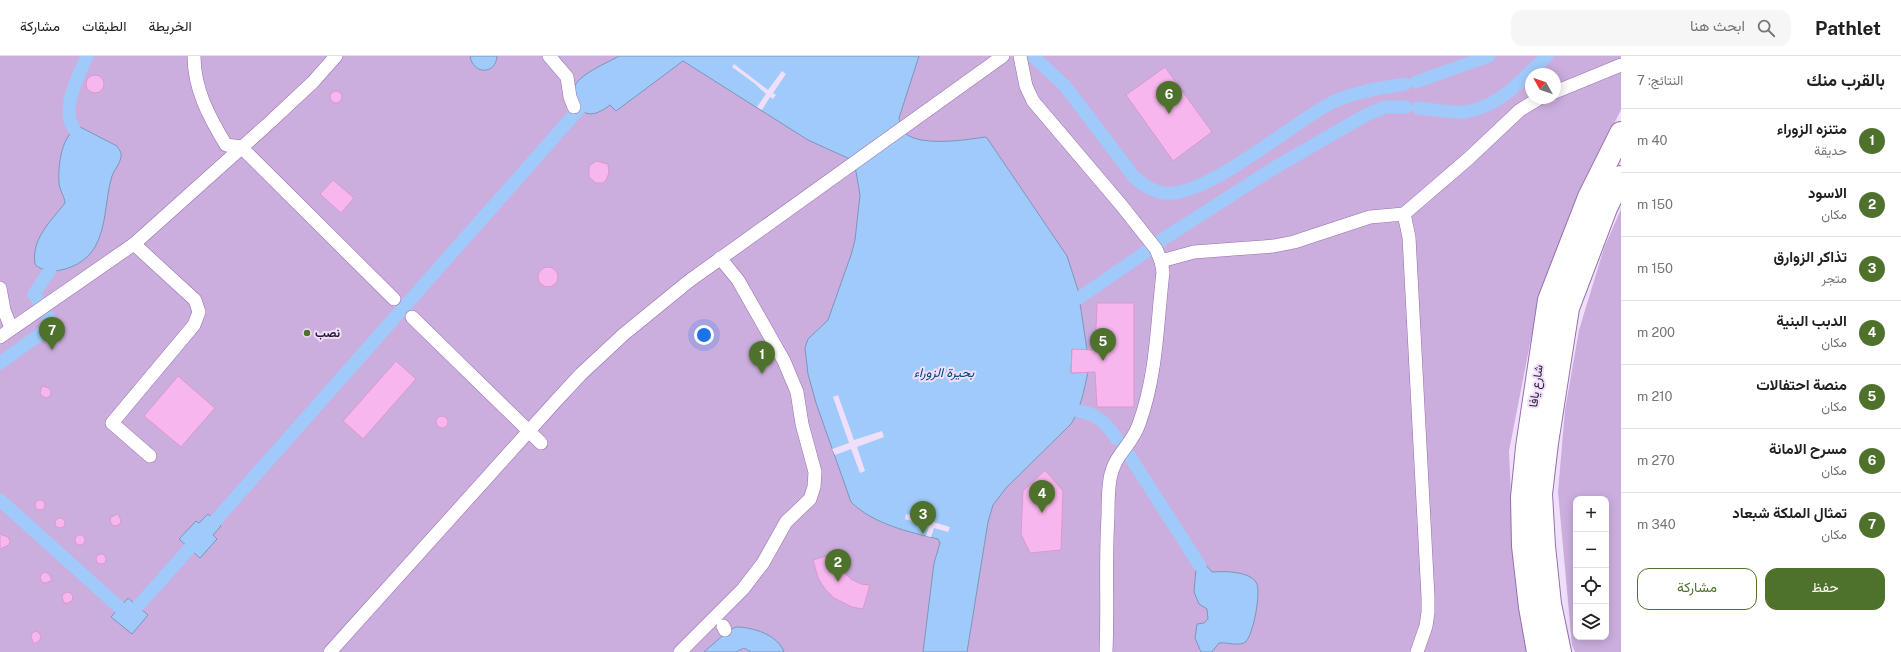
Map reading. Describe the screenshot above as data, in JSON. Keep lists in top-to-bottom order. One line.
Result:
{"streets":{"highway":["شارع يافا"]},"water":["بحيرة الزوراء"],"places":["نصب"],"north":"top left","page":{"header":"Pathlet","search":"ابحث هنا","nav":["الخريطة","الطبقات","مشاركة"],"heading":["بالقرب منك","النتائج: 7"],"pins":["6","7","5","1","4","3","2"],"list":[{"mark":"1","name":"متنزه الزوراء","note":"حديقة","value":"40 m"},{"mark":"2","name":"الاسود","note":"مكان","value":"150 m"},{"mark":"3","name":"تذاكر الزوارق","note":"متجر","value":"150 m"},{"mark":"4","name":"الدبب البنية","note":"مكان","value":"200 m"},{"mark":"5","name":"منصة احتفالات","note":"مكان","value":"210 m"},{"mark":"6","name":"مسرح الامانة","note":"مكان","value":"270 m"},{"mark":"7","name":"تمثال الملكة شبعاد","note":"مكان","value":"340 m"}],"map_buttons":["+","−"],"buttons":["حفظ","مشاركة"]}}
